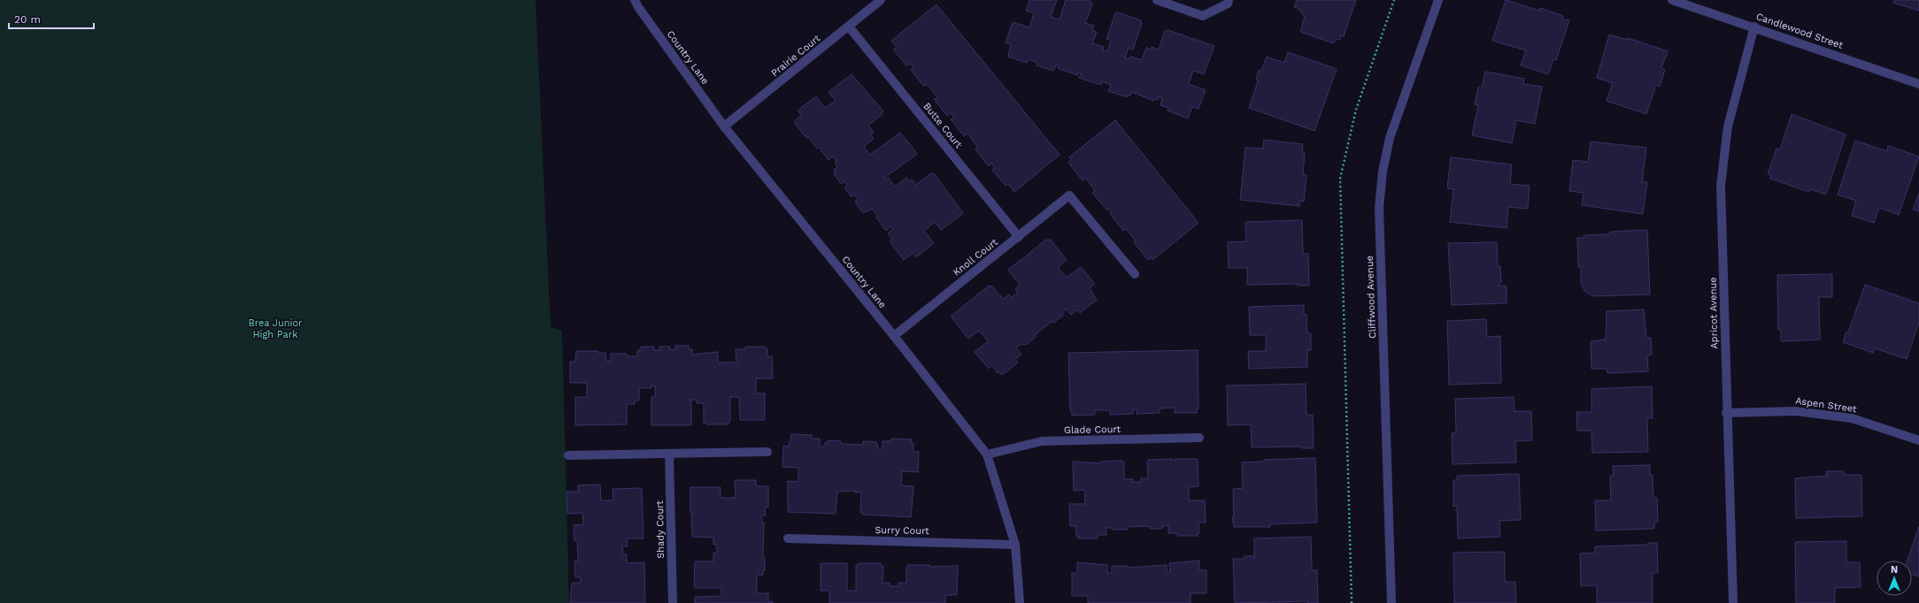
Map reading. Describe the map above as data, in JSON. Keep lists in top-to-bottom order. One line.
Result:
{"streets":{"street":["Candlewood Street","Prairie Court","Country Lane","Butte Court","Knoll Court","Cliffwood Avenue","Apricot Avenue","Aspen Street","Glade Court","Shady Court","Surry Court"]},"crossings":[["Candlewood Street","Apricot Avenue"],["Prairie Court","Country Lane"],["Prairie Court","Butte Court"],["Country Lane","Knoll Court"],["Country Lane","Glade Court"],["Country Lane","Surry Court"],["Butte Court","Knoll Court"],["Apricot Avenue","Aspen Street"]],"parks":["Brea Junior High Park"],"scale_bar":"20 m","north":"top"}
